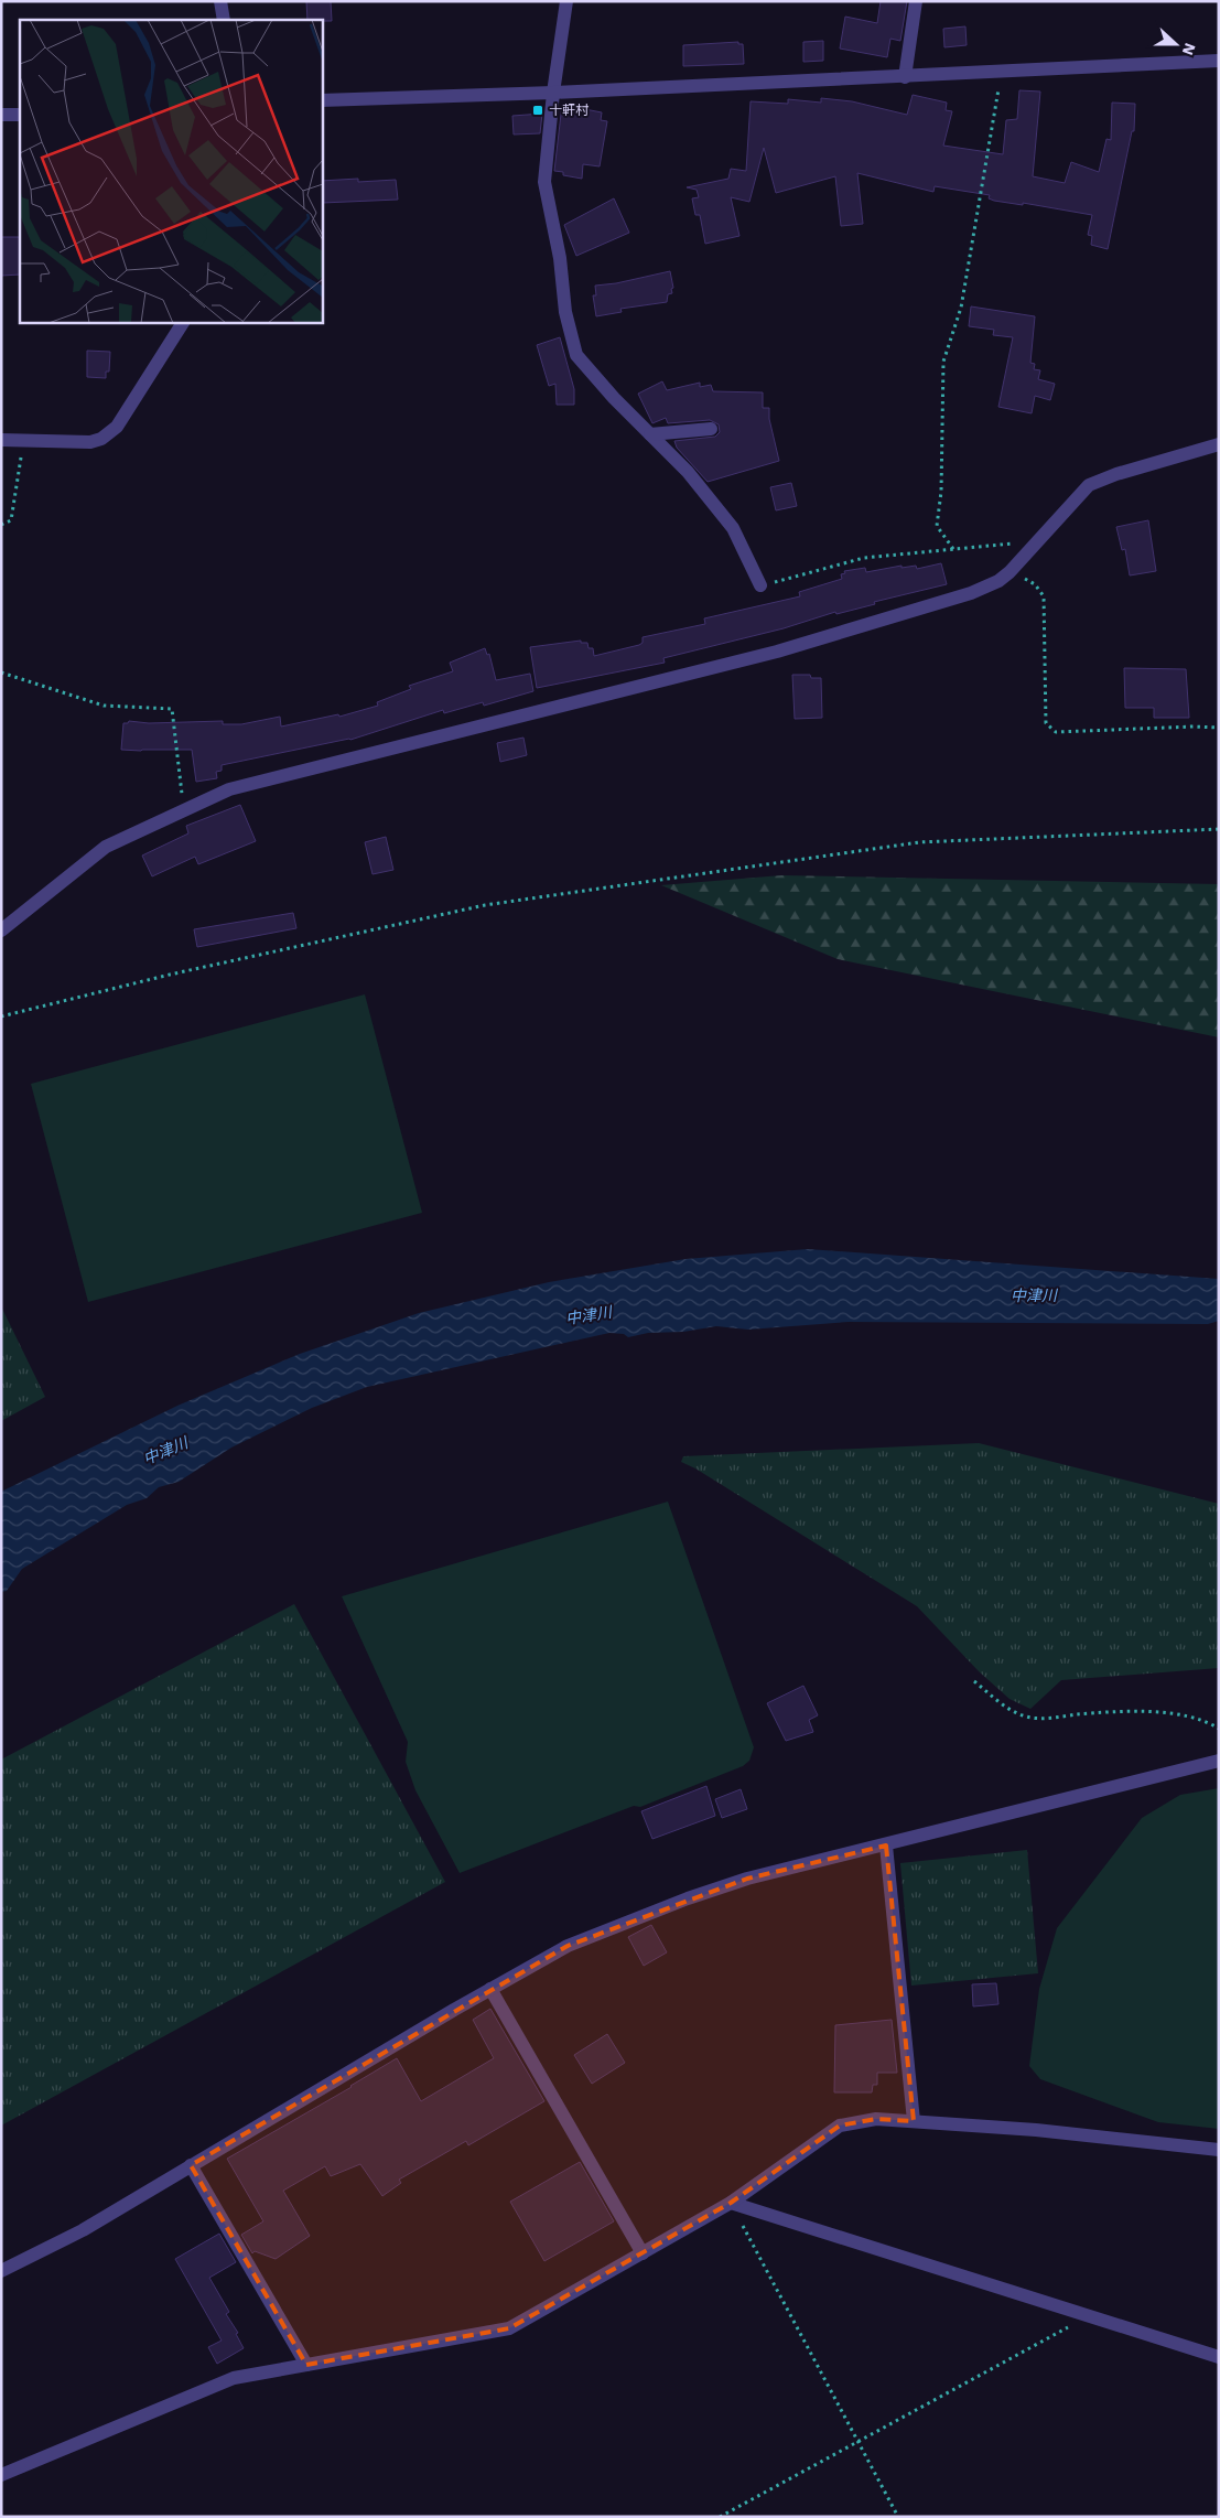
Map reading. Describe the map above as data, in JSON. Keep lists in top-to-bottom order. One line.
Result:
{"water":["中津川"],"places":{"transit":["十軒村"]},"north":"right"}
